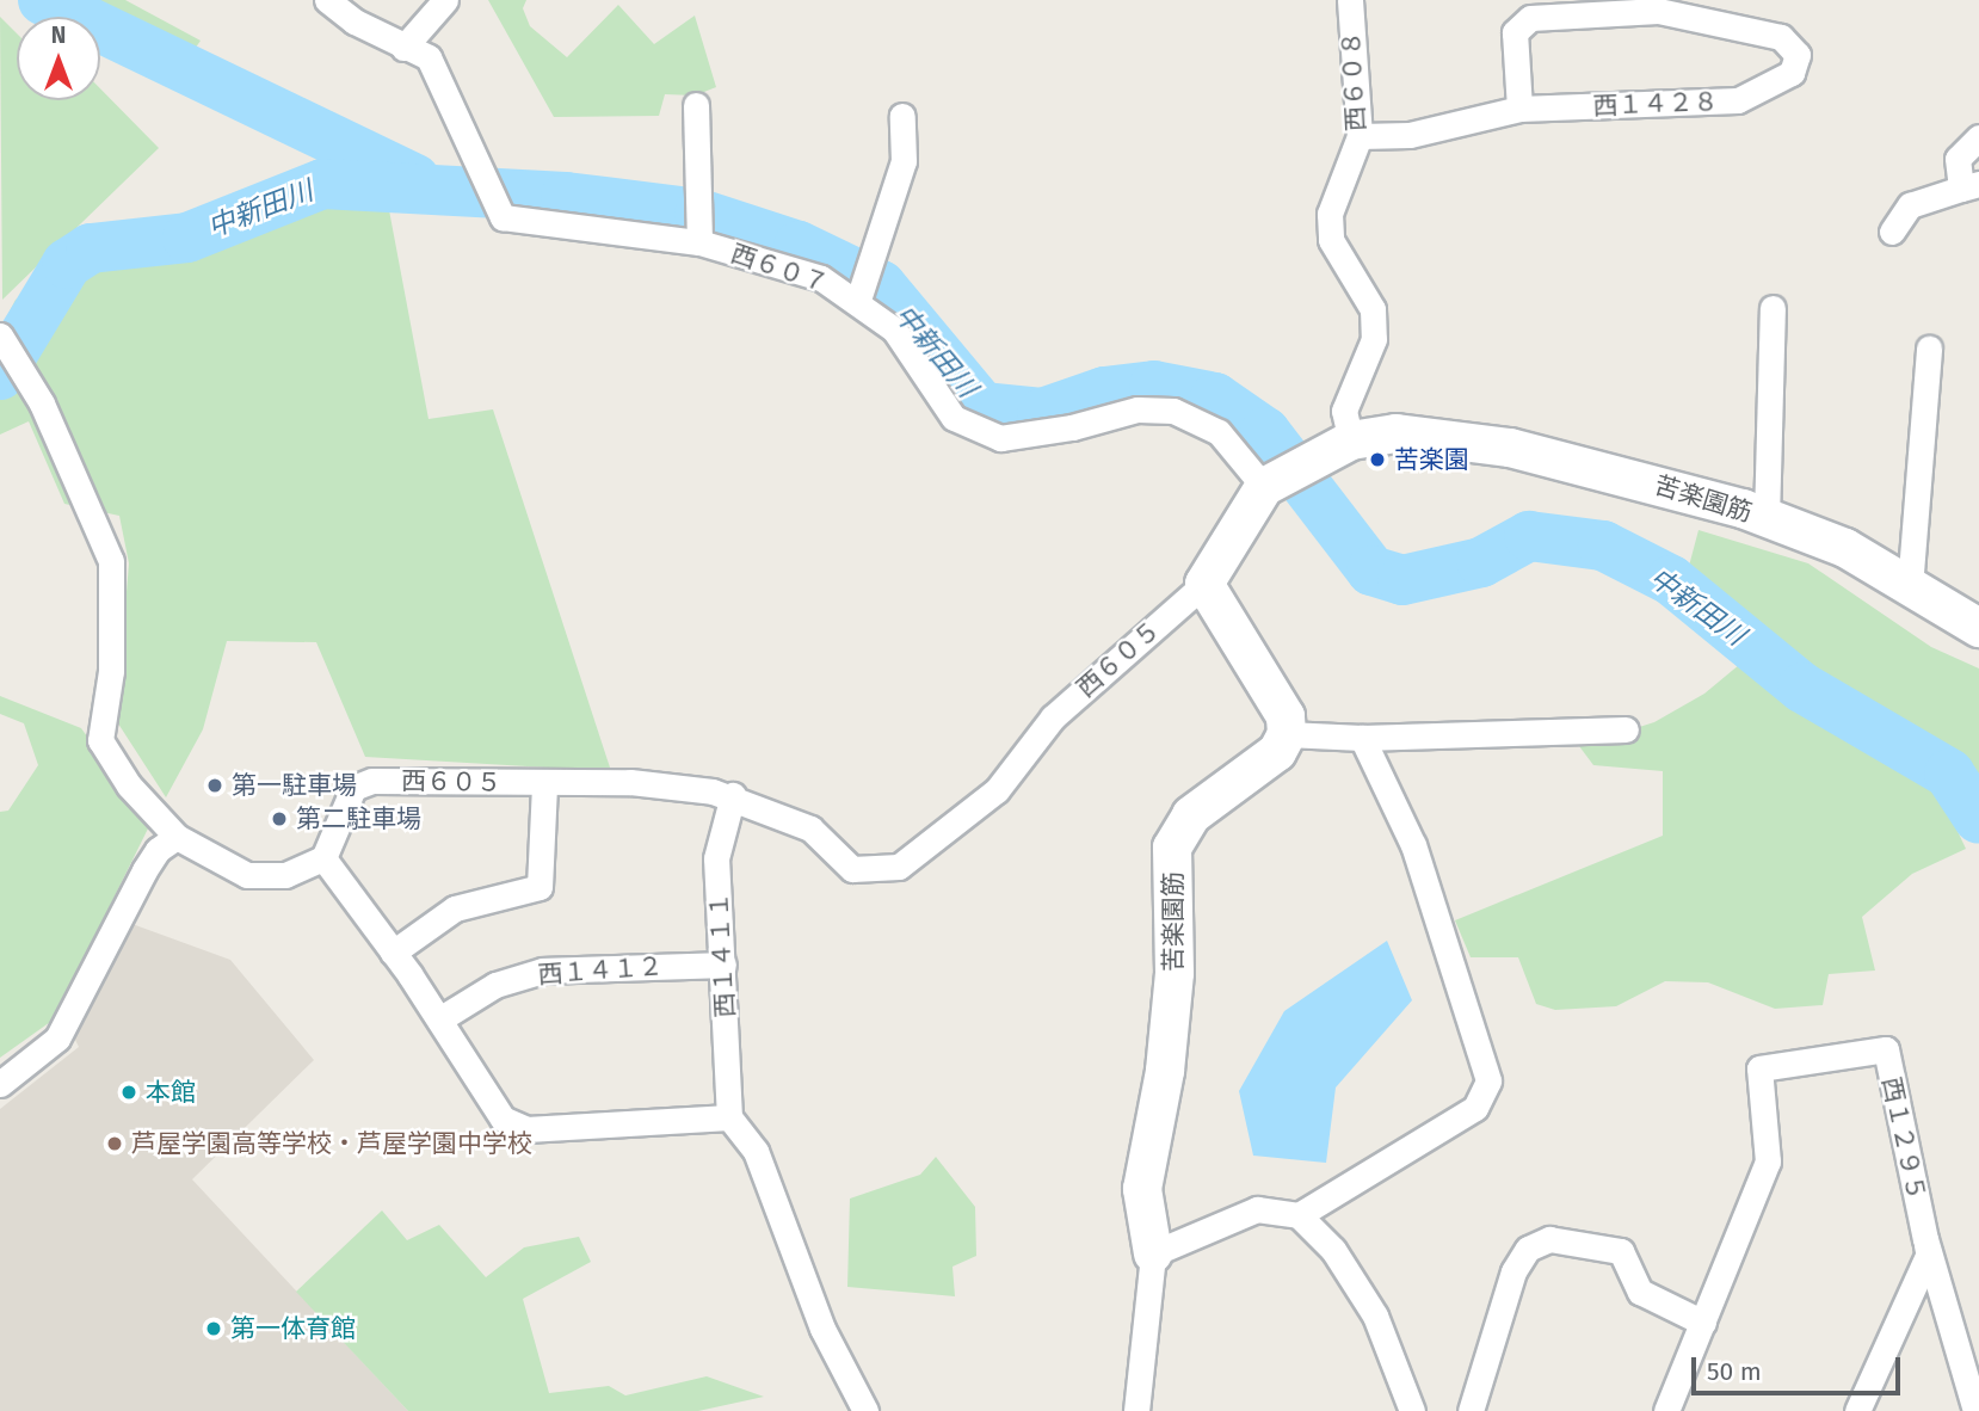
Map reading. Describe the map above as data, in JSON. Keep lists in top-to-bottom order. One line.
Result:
{"streets":{"street":["西６０８","西１４２８","西６０７","苦楽園筋","西６０５","西１４１１","西１４１２","西１２９５"]},"crossings":[["西６０８","西１４２８"],["西６０８","苦楽園筋"],["西６０７","苦楽園筋"],["西６０５","西１４１１"],["西１４１１","西１４１２"]],"water":["中新田川"],"places":["苦楽園","第一駐車場","第二駐車場","本館","芦屋学園高等学校・芦屋学園中学校","第一体育館"],"scale_bar":"50 m","north":"top"}
